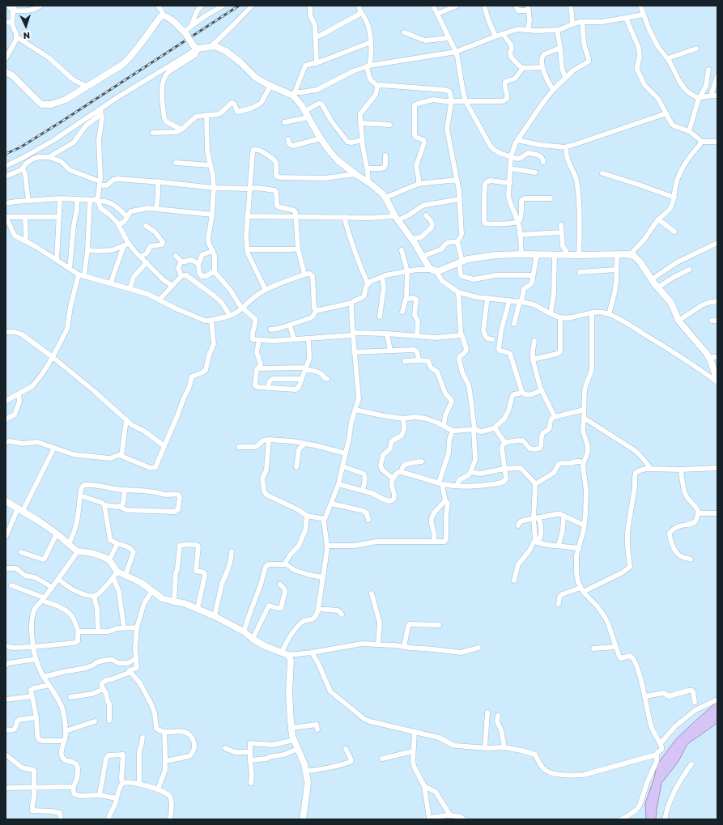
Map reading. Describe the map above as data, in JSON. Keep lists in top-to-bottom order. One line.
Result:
{"north":"bottom"}
